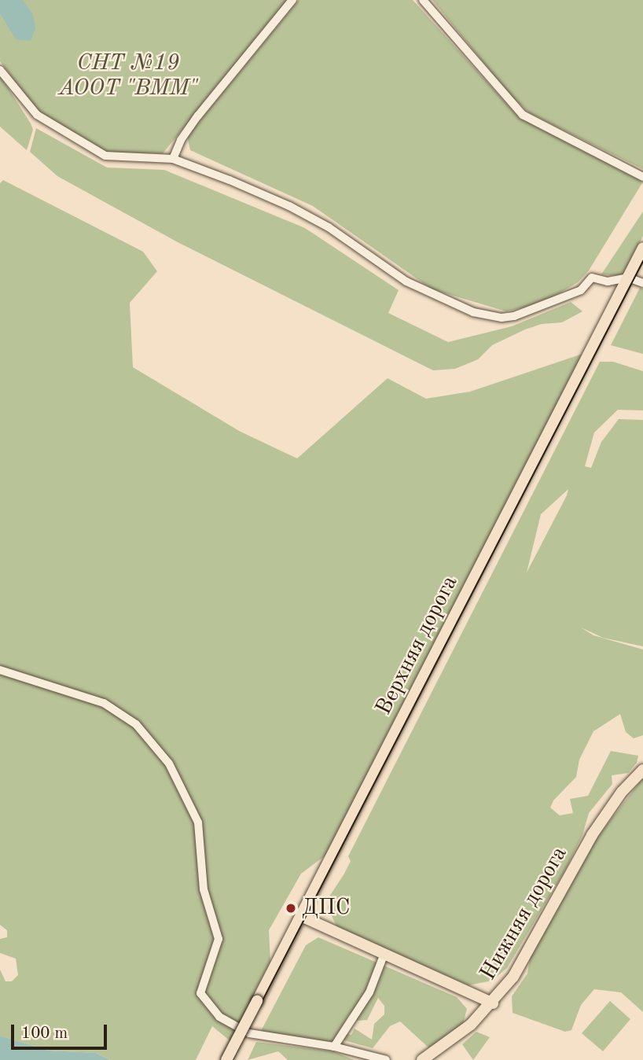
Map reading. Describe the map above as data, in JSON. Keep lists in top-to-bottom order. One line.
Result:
{"streets":{"main road":["Верхняя дорога","Нижняя дорога"]},"parks":["СНТ №19 АООТ \"ВММ\""],"places":["ДПС"],"scale_bar":"100 m"}
